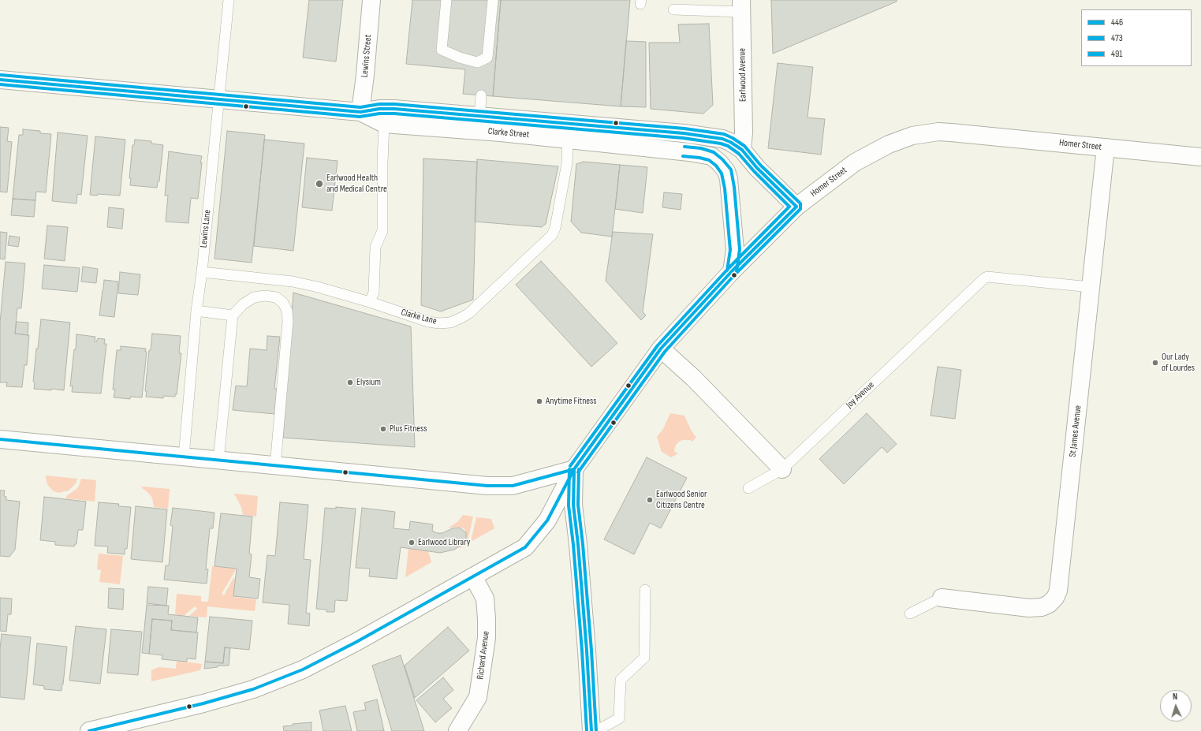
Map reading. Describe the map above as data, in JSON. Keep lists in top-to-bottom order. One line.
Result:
{"streets":{"street":["Lewins Street","Earlwood Avenue","Clarke Street","Homer Street","St James Avenue","Richard Avenue"],"lane":["Lewins Lane","Clarke Lane","Joy Avenue"]},"crossings":[["Lewins Street","Clarke Street"],["Earlwood Avenue","Clarke Street"],["Clarke Street","Homer Street"],["Clarke Street","Lewins Lane"],["Clarke Street","Clarke Lane"],["Homer Street","St James Avenue"],["Homer Street","Richard Avenue"],["Lewins Lane","Clarke Lane"],["Joy Avenue","St James Avenue"]],"places":["Earlwood Health and Medical Centre","Our Lady of Lourdes","Elysium","Anytime Fitness","Plus Fitness","Earlwood Senior Citizens Centre","Earlwood Library"],"lines":["transit line 491","transit line 446","transit line 473"],"legend":["446","473","491"],"north":"top"}
